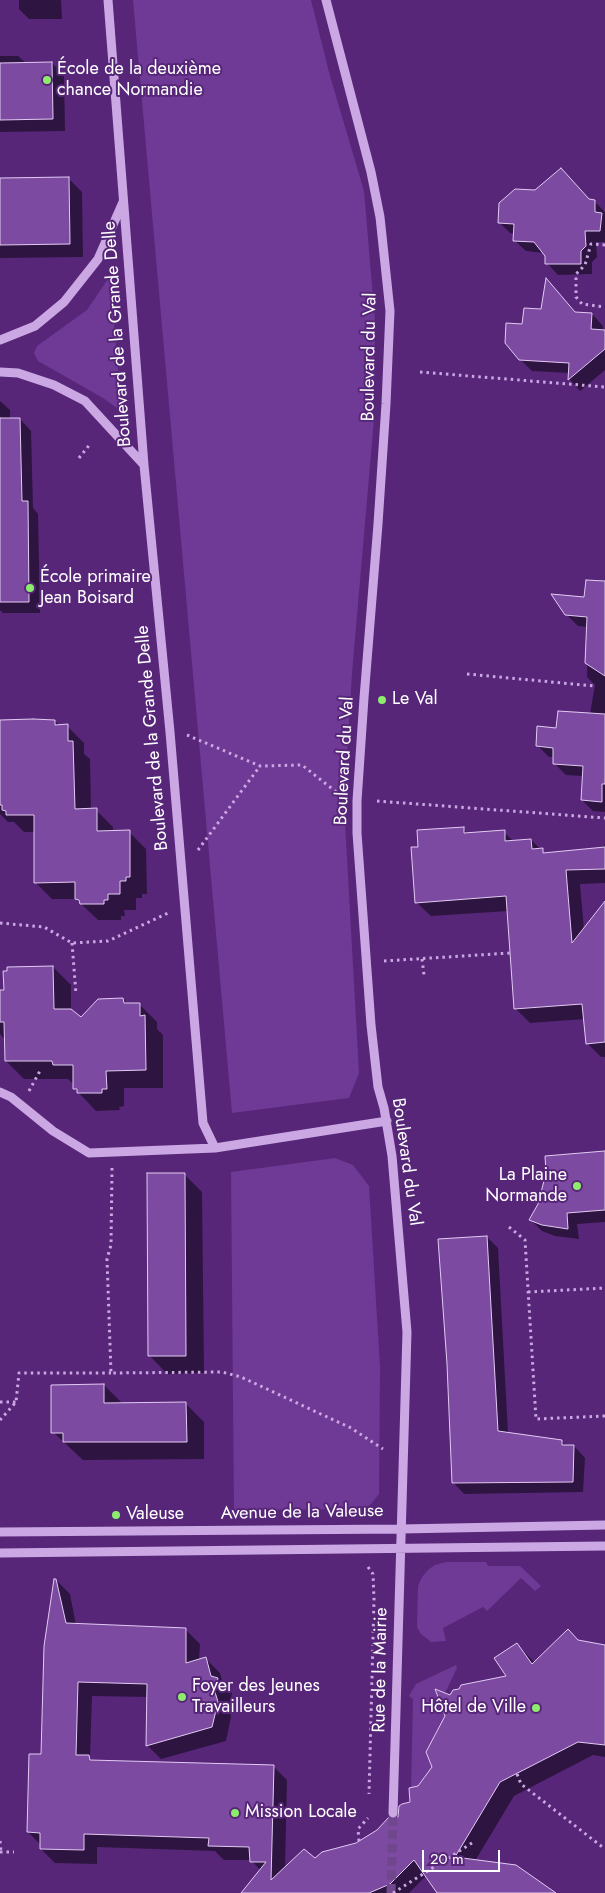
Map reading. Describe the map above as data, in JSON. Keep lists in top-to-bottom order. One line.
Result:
{"streets":{"street":["Boulevard de la Grande Delle","Boulevard du Val","Avenue de la Valeuse","Rue de la Mairie"]},"crossings":[["Boulevard du Val","Avenue de la Valeuse"],["Boulevard du Val","Rue de la Mairie"],["Avenue de la Valeuse","Rue de la Mairie"]],"places":["École de la deuxième chance Normandie","École primaire Jean Boisard","Le Val","La Plaine Normande","Valeuse","Foyer des Jeunes Travailleurs","Hôtel de Ville","Mission Locale"],"scale_bar":"20 m"}
